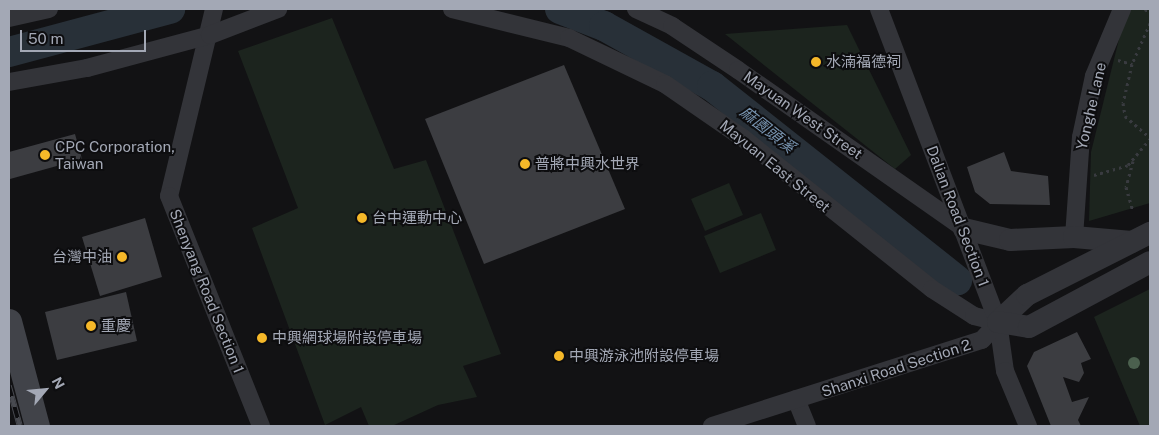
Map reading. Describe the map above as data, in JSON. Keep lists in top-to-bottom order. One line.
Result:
{"streets":{"street":["Yonghe Lane","Mayuan West Street","Mayuan East Street","Dalian Road Section 1","Shenyang Road Section 1","Shanxi Road Section 2"]},"crossings":[["Mayuan West Street","Dalian Road Section 1"],["Mayuan East Street","Dalian Road Section 1"],["Mayuan East Street","Shanxi Road Section 2"],["Dalian Road Section 1","Shanxi Road Section 2"]],"water":["麻園頭溪"],"places":["水湳福德祠","CPC Corporation, Taiwan","普將中興水世界","台中運動中心","台灣中油","重慶","中興網球場附設停車場","中興游泳池附設停車場"],"scale_bar":"50 m","north":"top right"}
